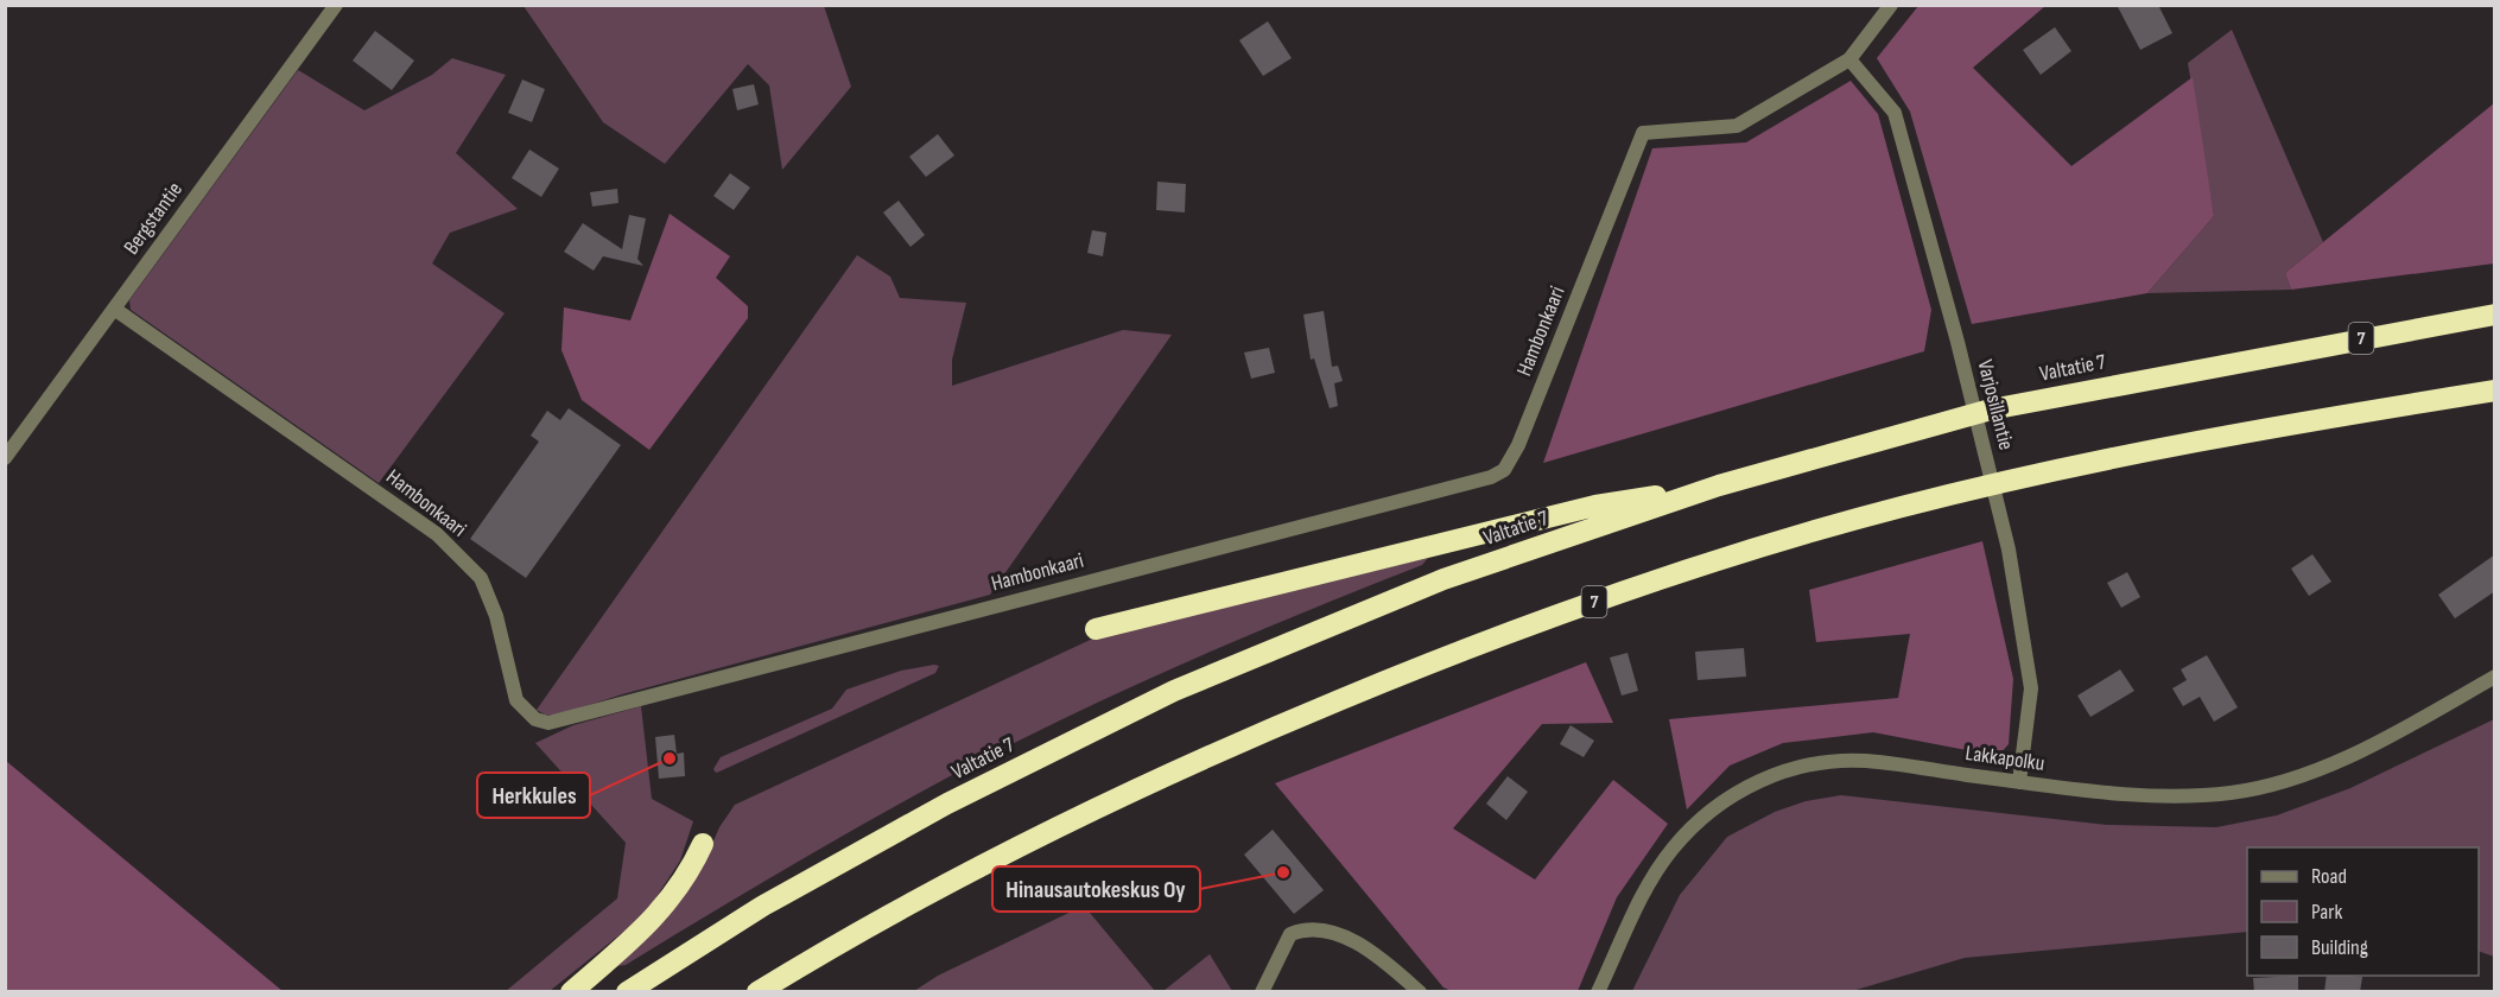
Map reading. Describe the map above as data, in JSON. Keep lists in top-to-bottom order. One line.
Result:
{"streets":{"highway":["7","Valtatie 7"],"street":["Bergstantie","Hambonkaari","Varjosillantie","Lakkapolku"]},"crossings":[["Bergstantie","Hambonkaari"],["Hambonkaari","Varjosillantie"],["Varjosillantie","Lakkapolku"]],"places":["Herkkules","Hinausautokeskus Oy"],"legend":["Road","Park","Building"]}
